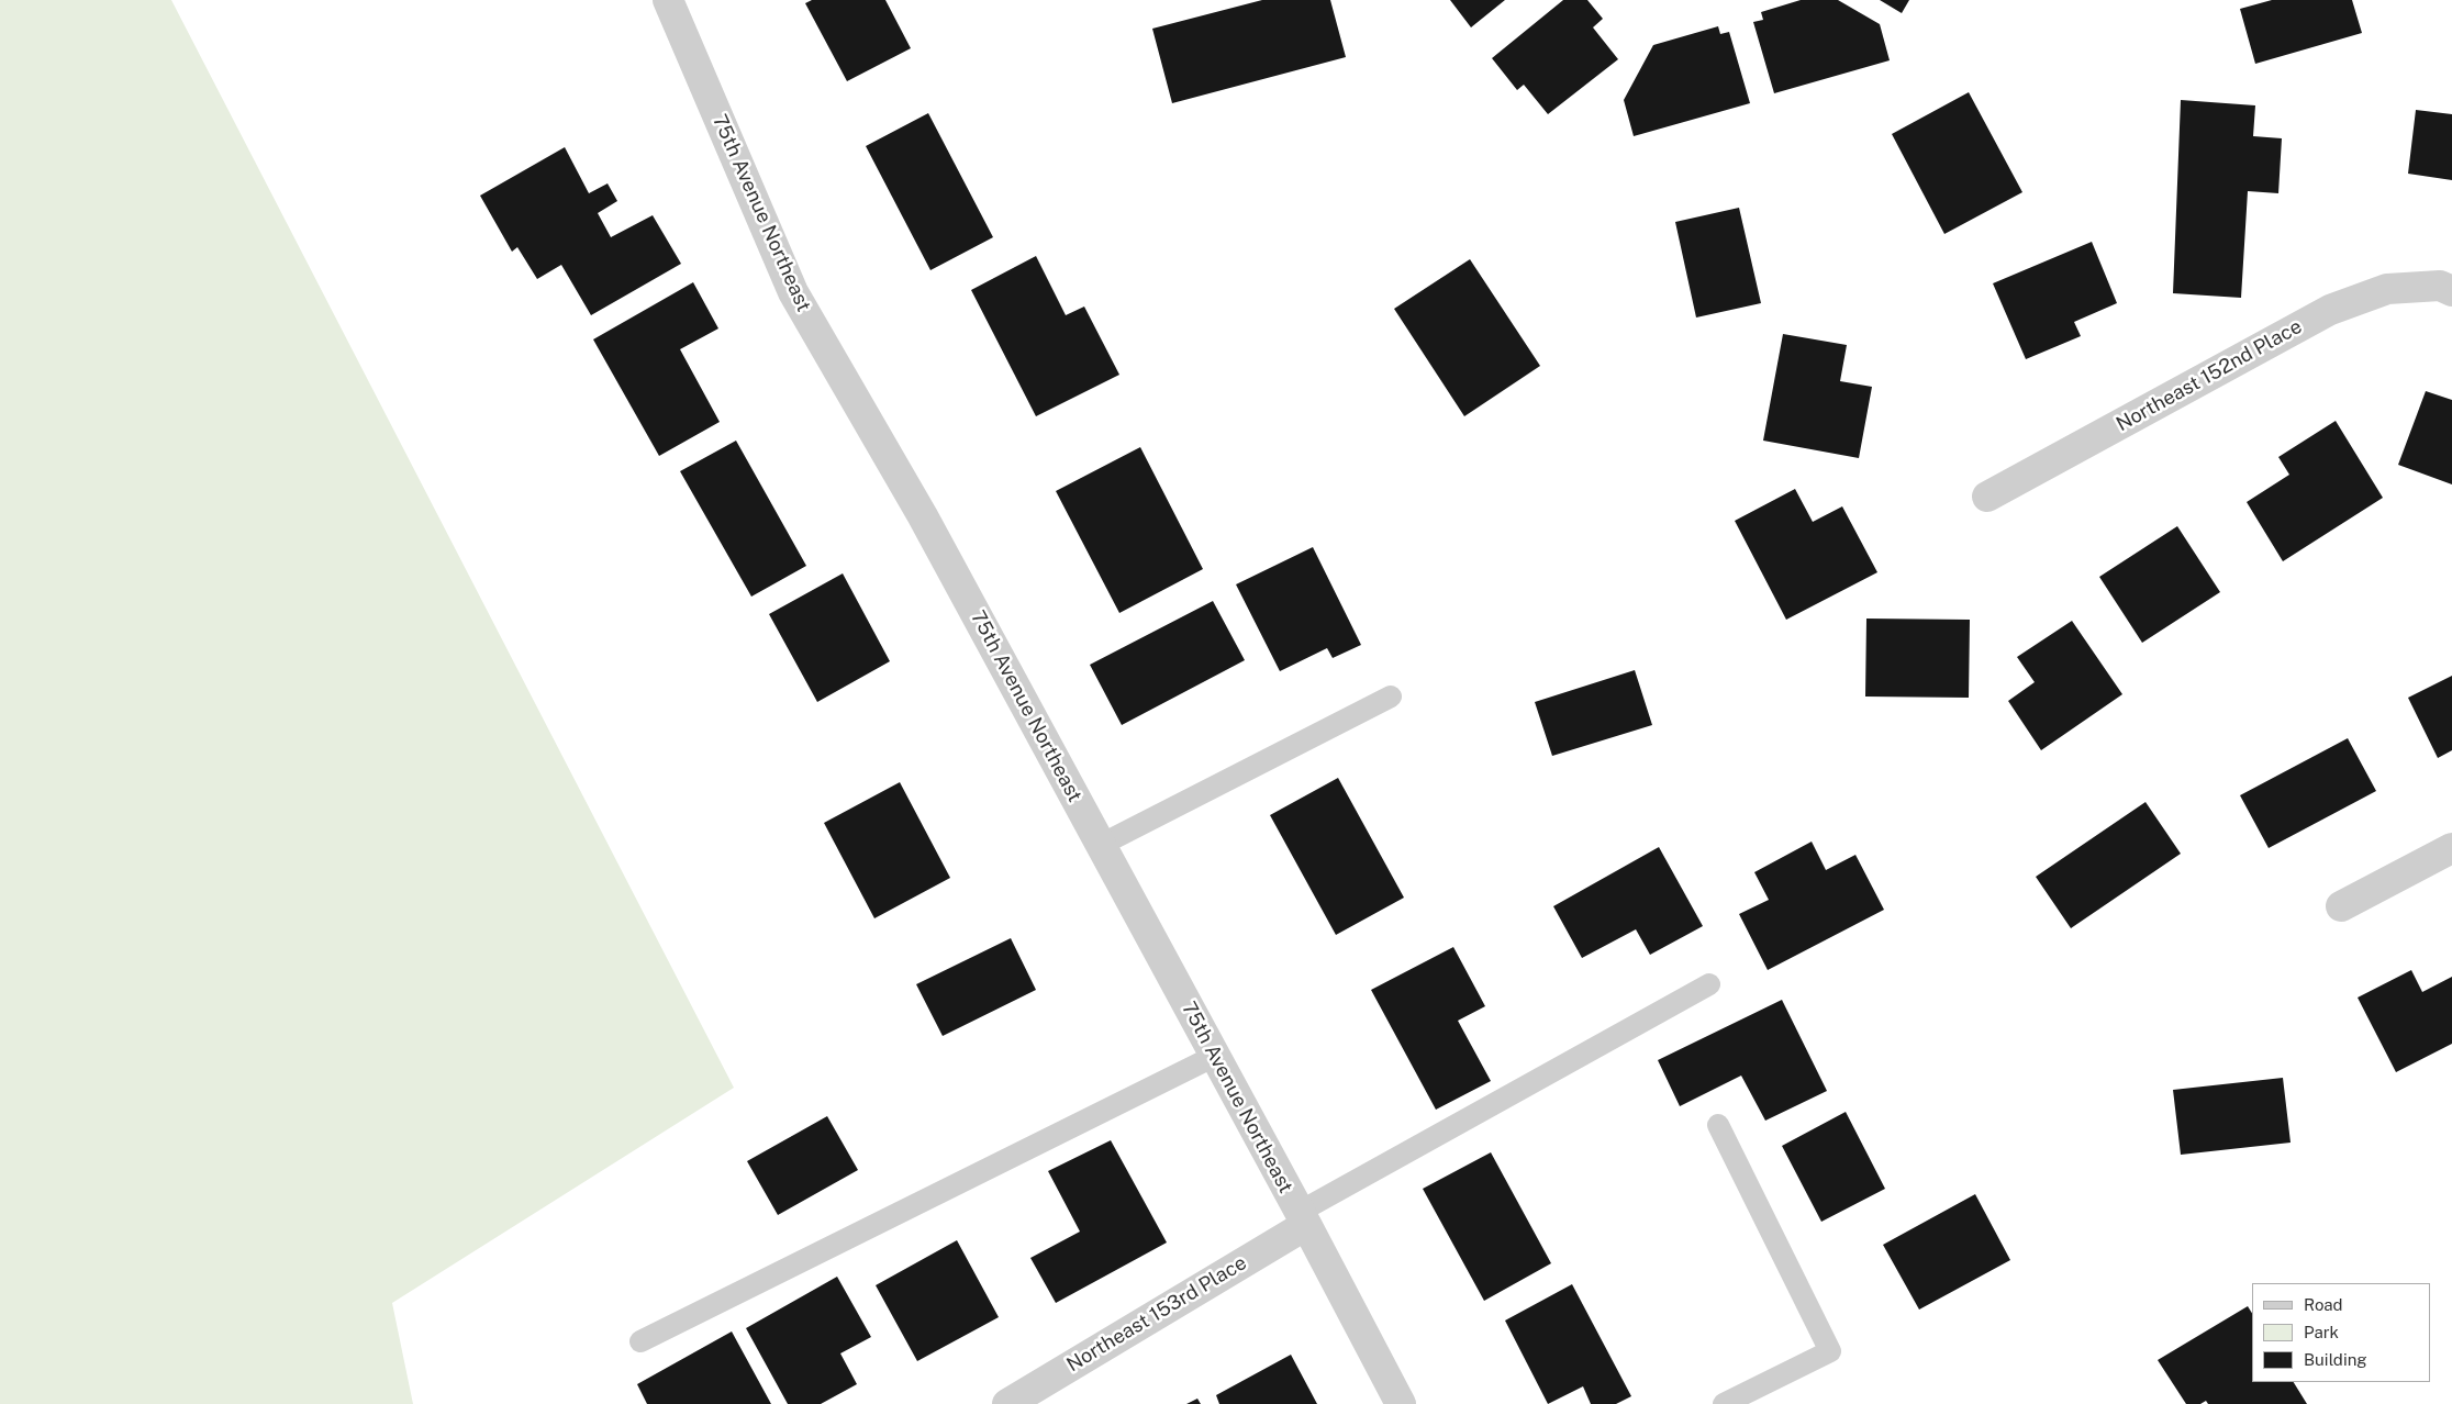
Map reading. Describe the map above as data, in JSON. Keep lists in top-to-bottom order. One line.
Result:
{"streets":{"street":["75th Avenue Northeast","Northeast 152nd Place","Northeast 153rd Place"]},"crossings":[["75th Avenue Northeast","Northeast 153rd Place"]],"legend":["Road","Park","Building"]}
